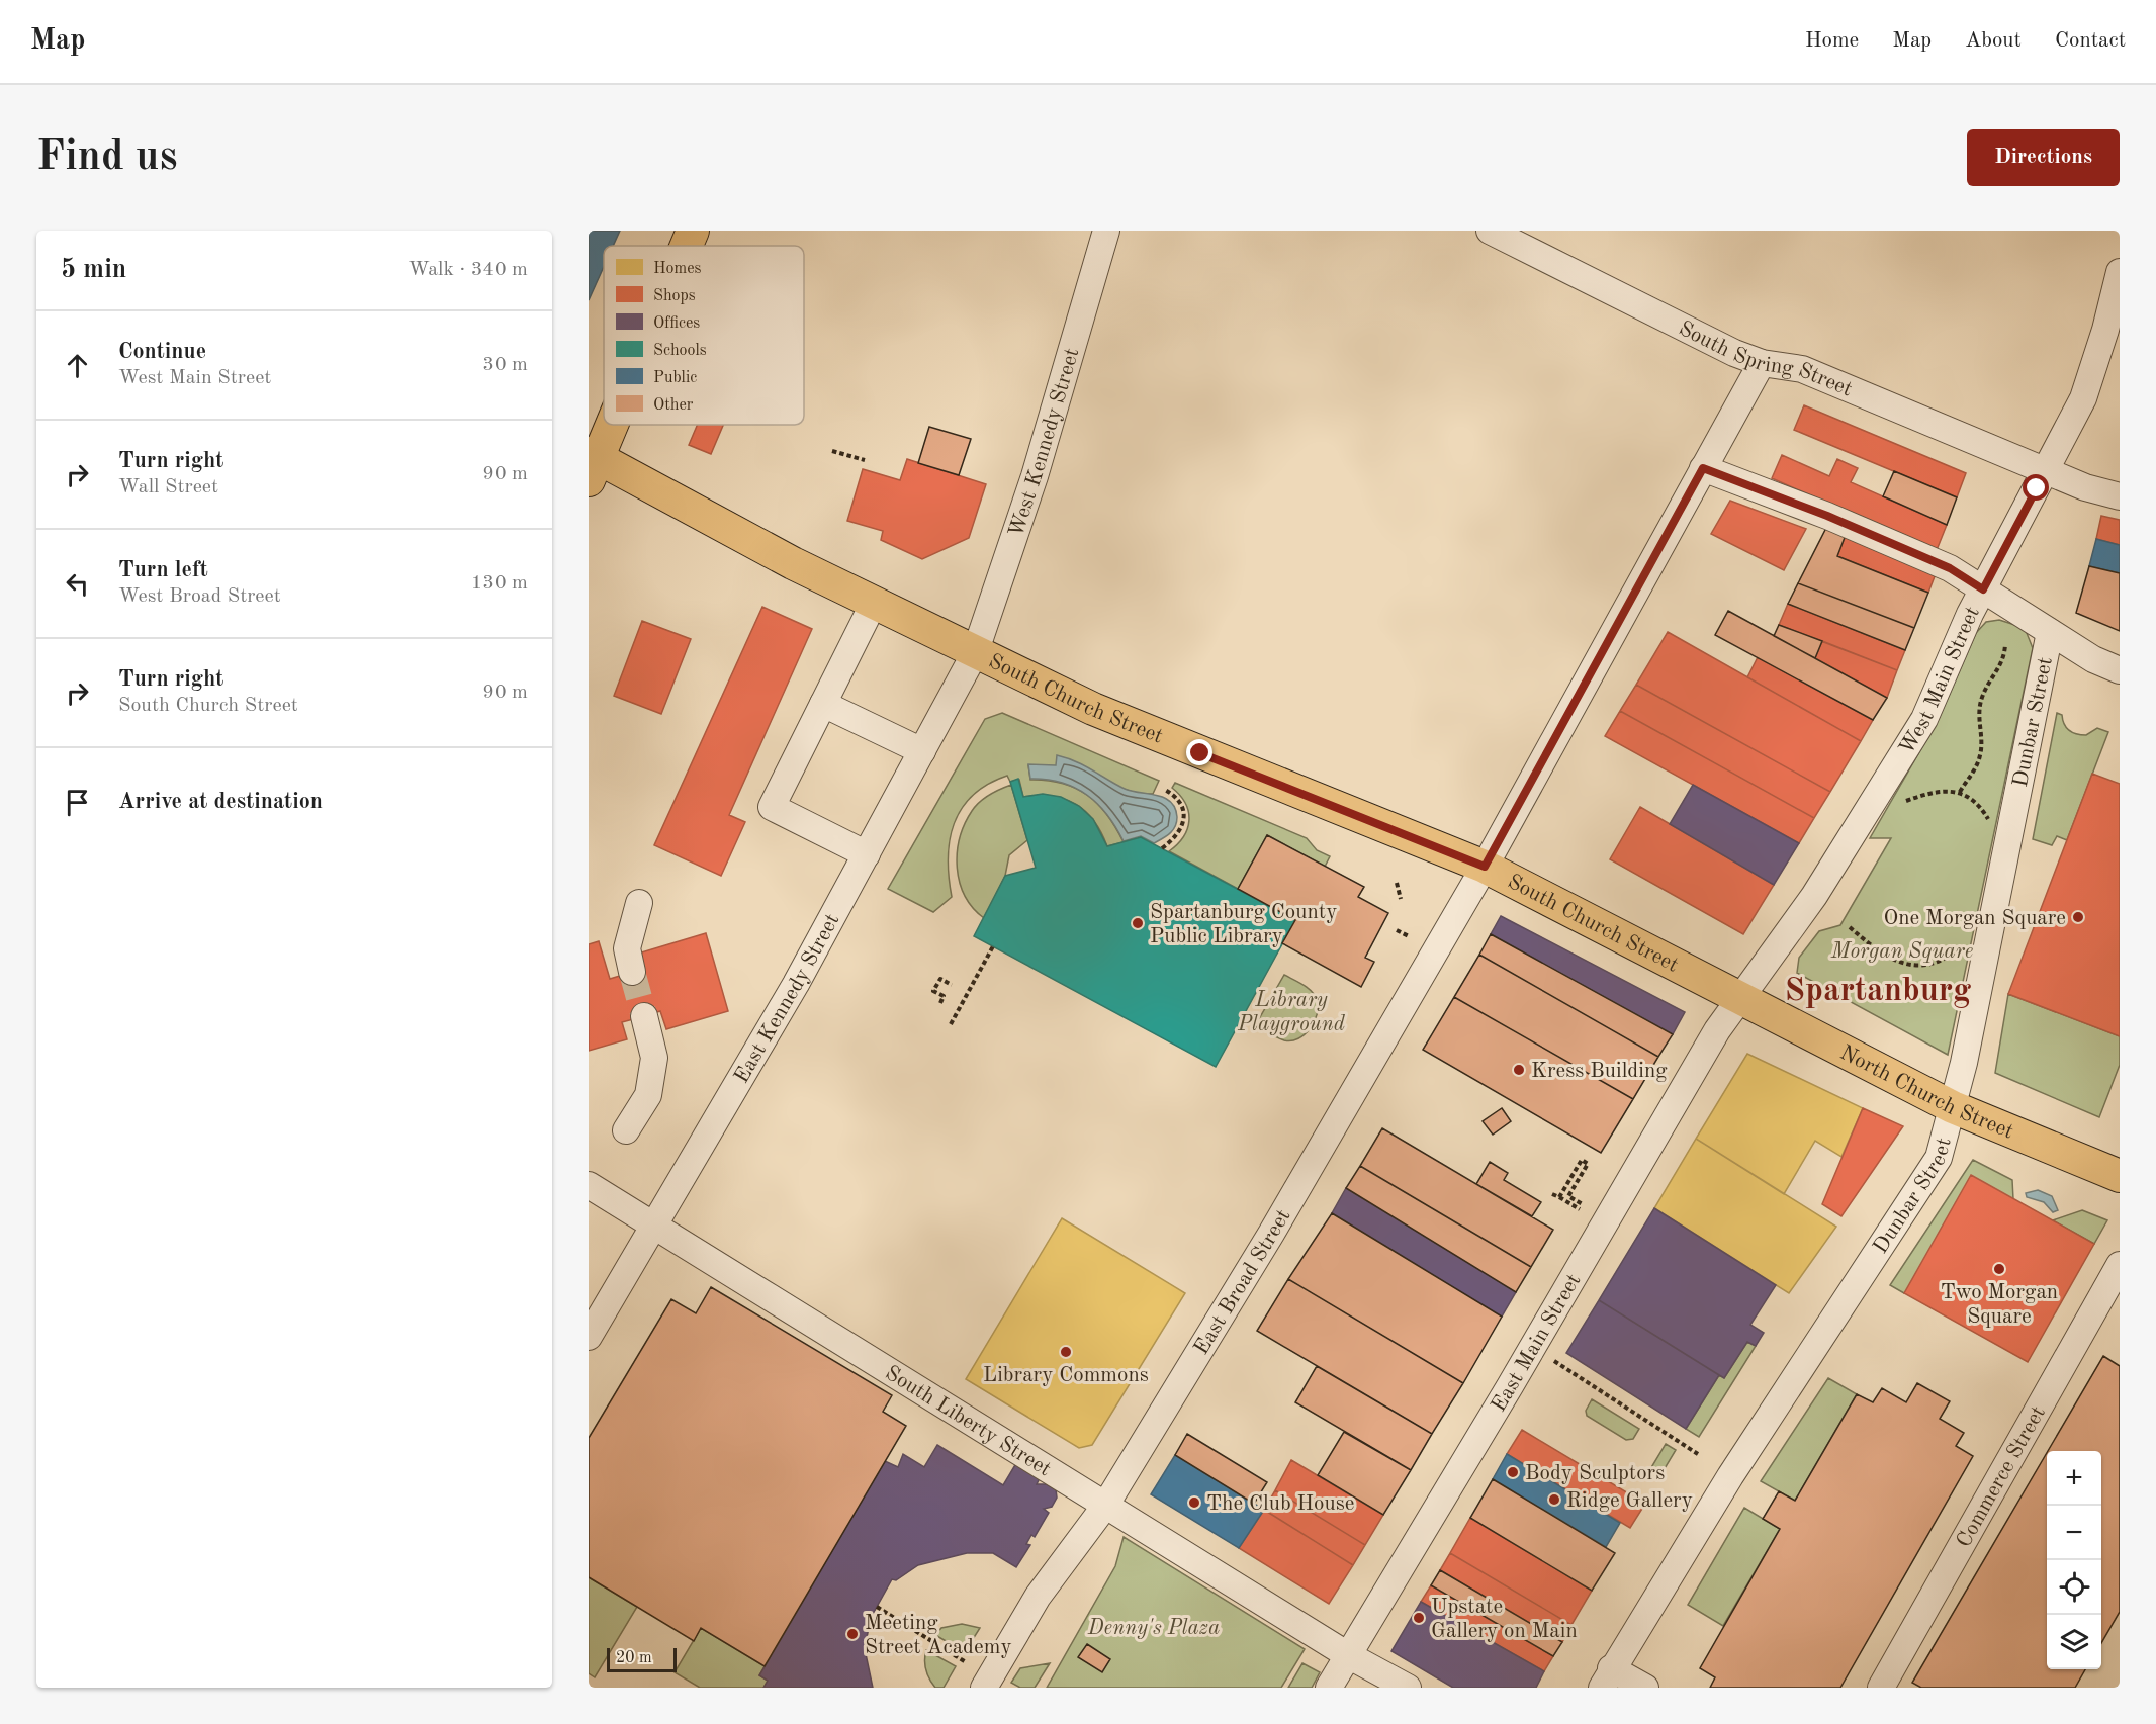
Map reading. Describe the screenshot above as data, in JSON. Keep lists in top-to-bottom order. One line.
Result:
{"streets":{"main road":["South Church Street","North Church Street"],"street":["South Spring Street","West Kennedy Street","West Main Street","Dunbar Street","East Kennedy Street","East Broad Street","East Main Street","South Liberty Street","Commerce Street"]},"crossings":[["South Spring Street","West Main Street"],["South Spring Street","East Broad Street"],["West Kennedy Street","South Church Street"],["West Kennedy Street","East Kennedy Street"],["West Main Street","South Church Street"],["West Main Street","North Church Street"],["West Main Street","East Main Street"],["South Church Street","East Kennedy Street"],["South Church Street","North Church Street"],["South Church Street","East Broad Street"],["South Church Street","East Main Street"],["Dunbar Street","North Church Street"],["East Kennedy Street","South Liberty Street"],["North Church Street","East Main Street"],["East Broad Street","South Liberty Street"],["East Main Street","South Liberty Street"]],"districts":["Spartanburg"],"parks":["Morgan Square","Library Playground","Denny's Plaza"],"places":["One Morgan Square","Spartanburg County Public Library","Kress Building","Two Morgan Square","Library Commons","Body Sculptors","Ridge Gallery","The Club House","Upstate Gallery on Main","Meeting Street Academy"],"legend":["Homes","Shops","Offices","Schools","Public","Other"],"scale_bar":"20 m","page":{"header":"Map","nav":["Home","Map","About","Contact"],"buttons":"Directions","title":"Find us","heading":["5 min","Walk · 340 m"],"list":[["Continue","West Main Street","30 m"],["Turn right","Wall Street","90 m"],["Turn left","West Broad Street","130 m"],["Turn right","South Church Street","90 m"],"Arrive at destination"],"map_buttons":["+","−"],"scale":"20 m"}}
